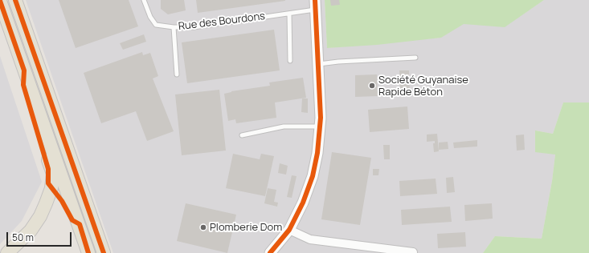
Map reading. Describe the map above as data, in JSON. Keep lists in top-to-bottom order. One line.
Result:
{"streets":{"lane":["Rue des Bourdons"]},"places":["Société Guyanaise Rapide Béton","Plomberie Dom"],"scale_bar":"50 m"}
